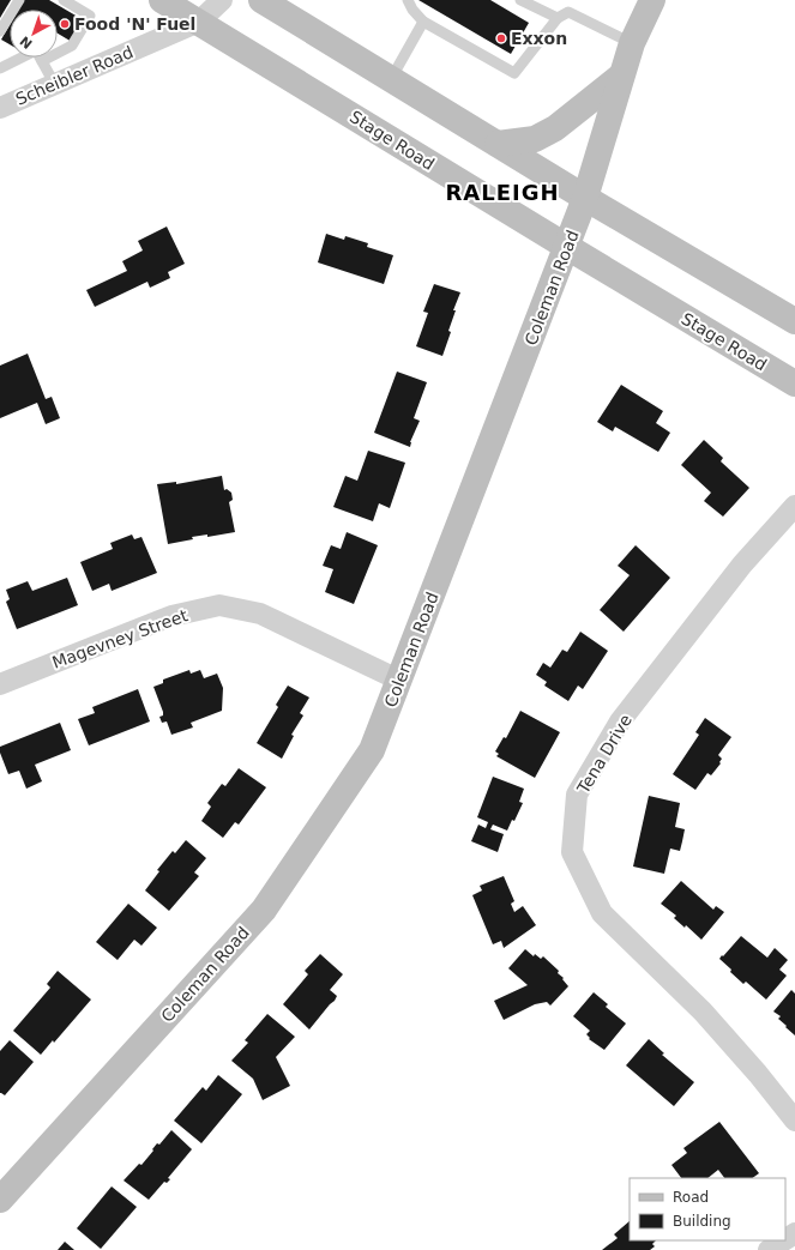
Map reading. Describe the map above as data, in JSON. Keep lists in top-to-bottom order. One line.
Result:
{"streets":{"main road":["Stage Road","Coleman Road"],"street":["Scheibler Road","Magevney Street","Tena Drive"]},"crossings":[["Scheibler Road","Stage Road"],["Stage Road","Coleman Road"],["Coleman Road","Magevney Street"]],"districts":["RALEIGH"],"places":["Food 'N' Fuel","Exxon"],"legend":["Road","Building"],"north":"bottom left"}
